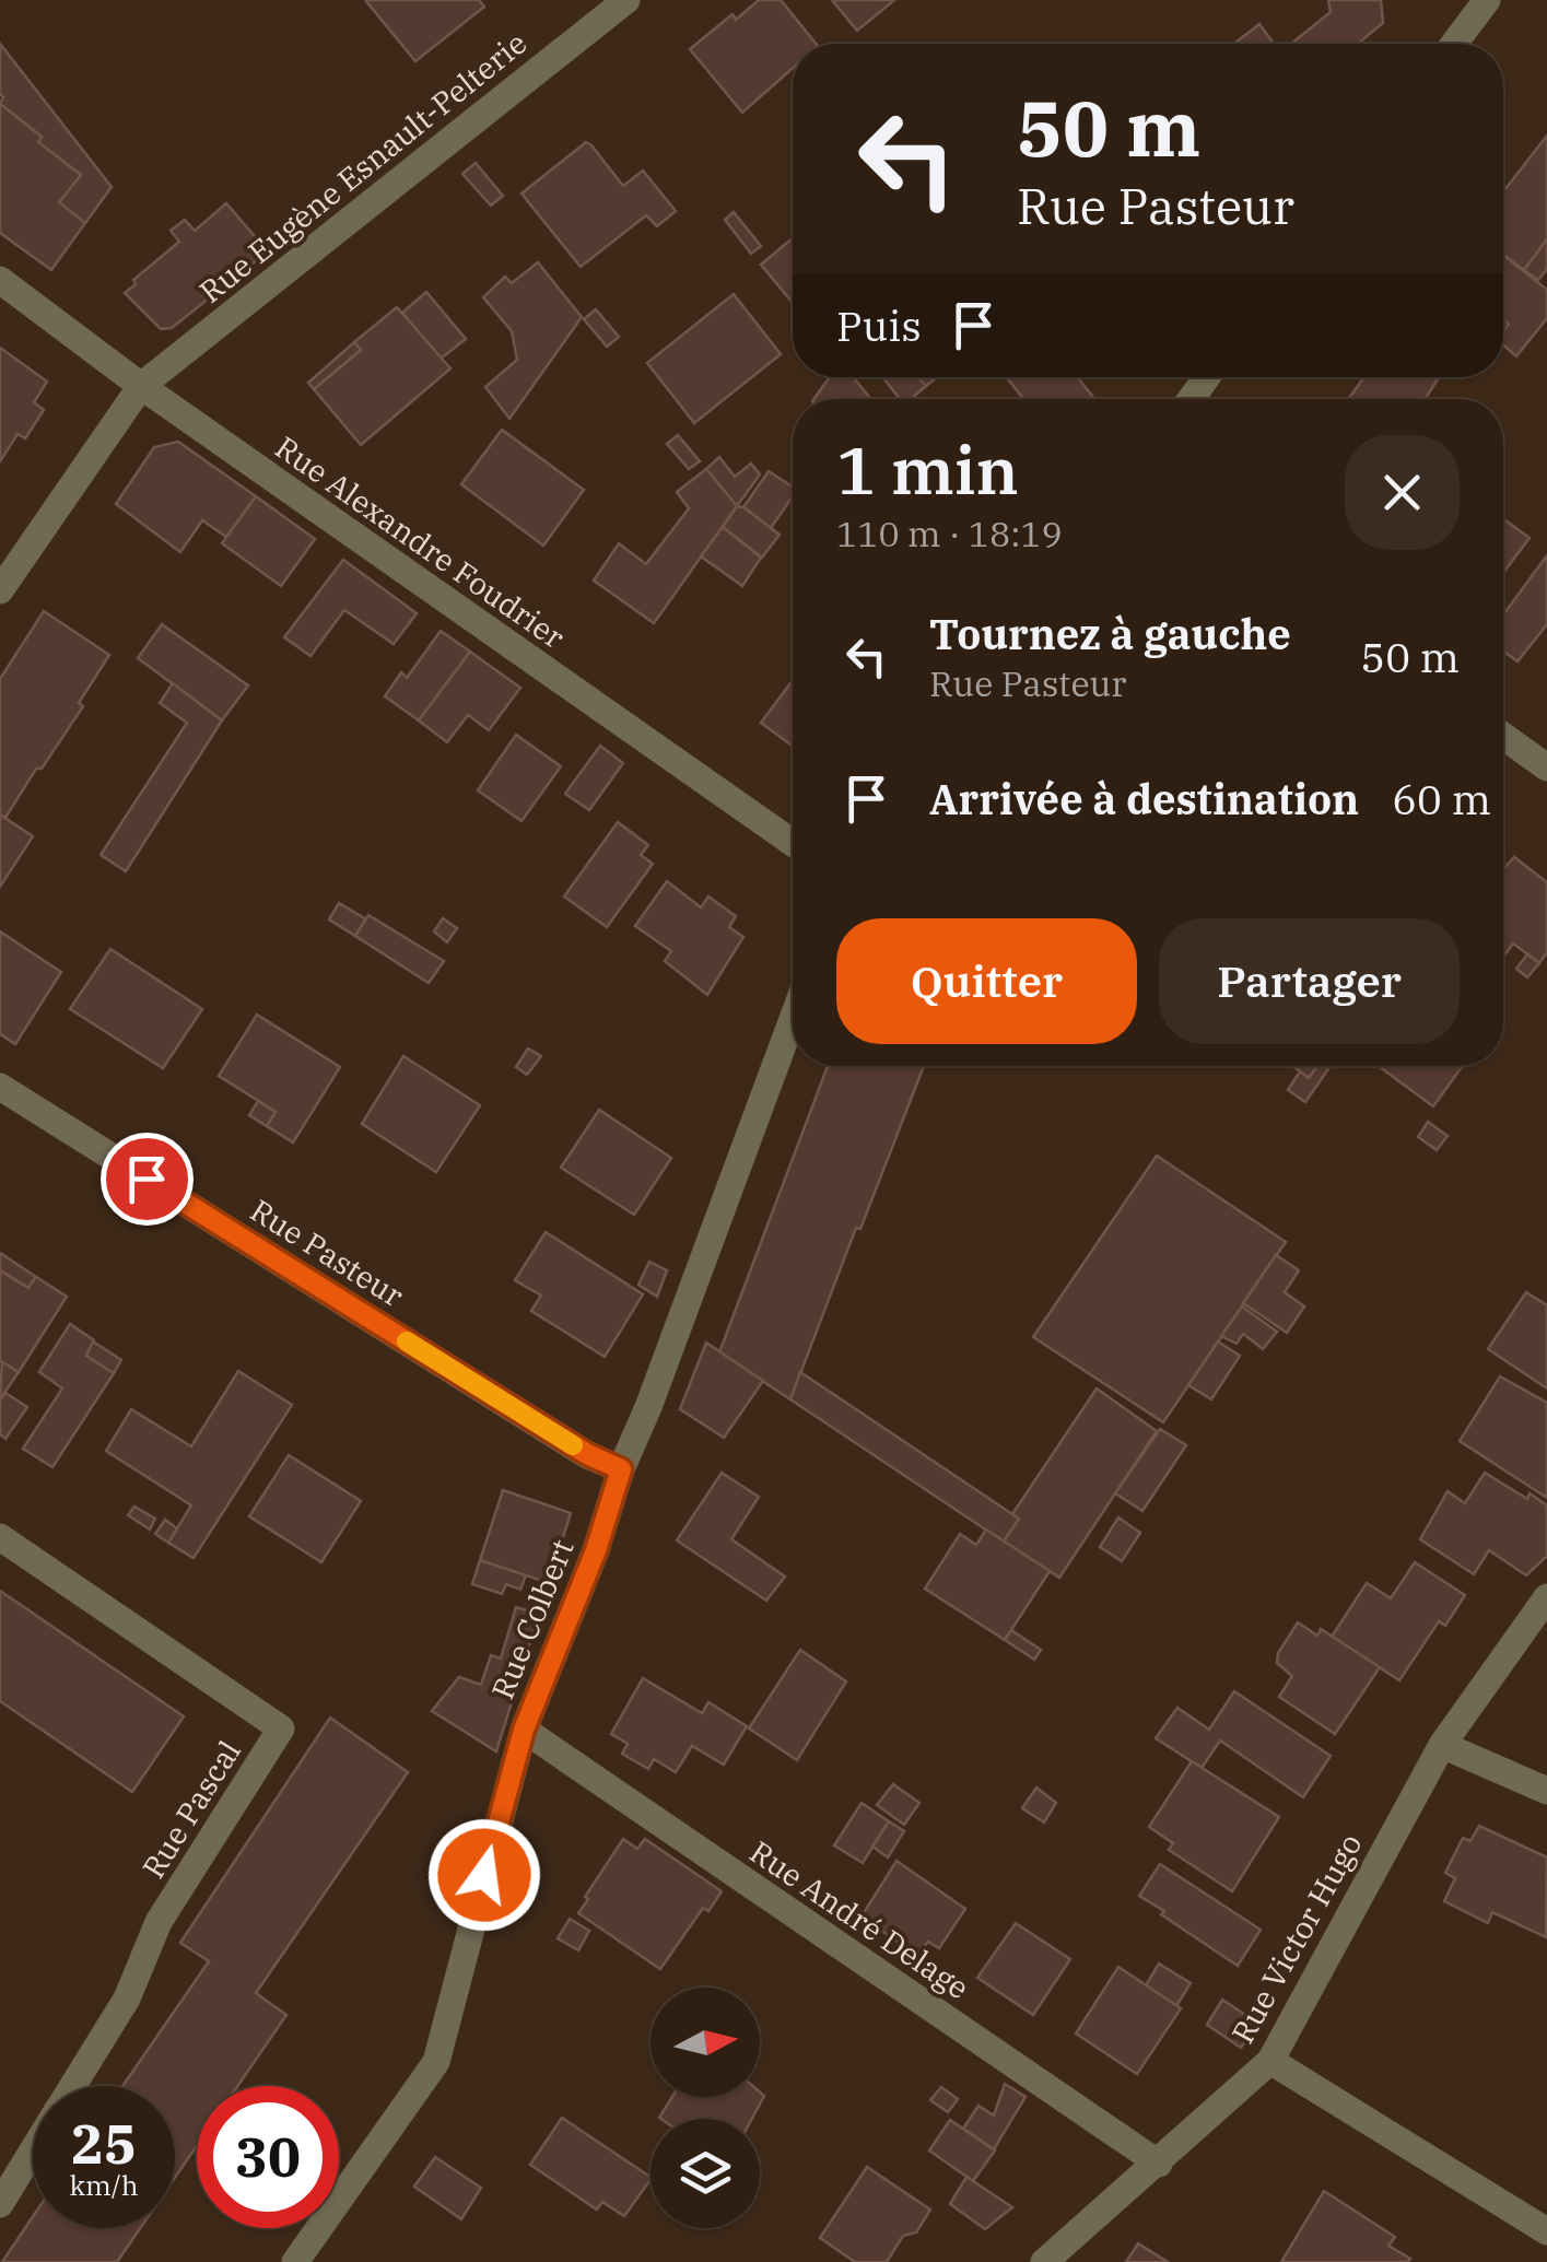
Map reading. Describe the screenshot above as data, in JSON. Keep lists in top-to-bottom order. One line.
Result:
{"streets":{"street":["Rue Eugène Esnault-Pelterie","Rue Alexandre Foudrier","Rue Pasteur","Rue Colbert","Rue Pascal","Rue André Delage","Rue Victor Hugo"]},"crossings":[["Rue Eugène Esnault-Pelterie","Rue Alexandre Foudrier"],["Rue Pasteur","Rue Colbert"],["Rue Colbert","Rue André Delage"],["Rue André Delage","Rue Victor Hugo"]],"north":"right","page":{"turn":["50 m","Rue Pasteur"],"then":"Puis","heading":["1 min","110 m · 18:19"],"list":[{"name":"Tournez à gauche","note":"Rue Pasteur","value":"50 m"},{"name":"Arrivée à destination","value":"60 m"}],"buttons":["Quitter","Partager"],"speed":"25 km/h","limit":"30"}}
